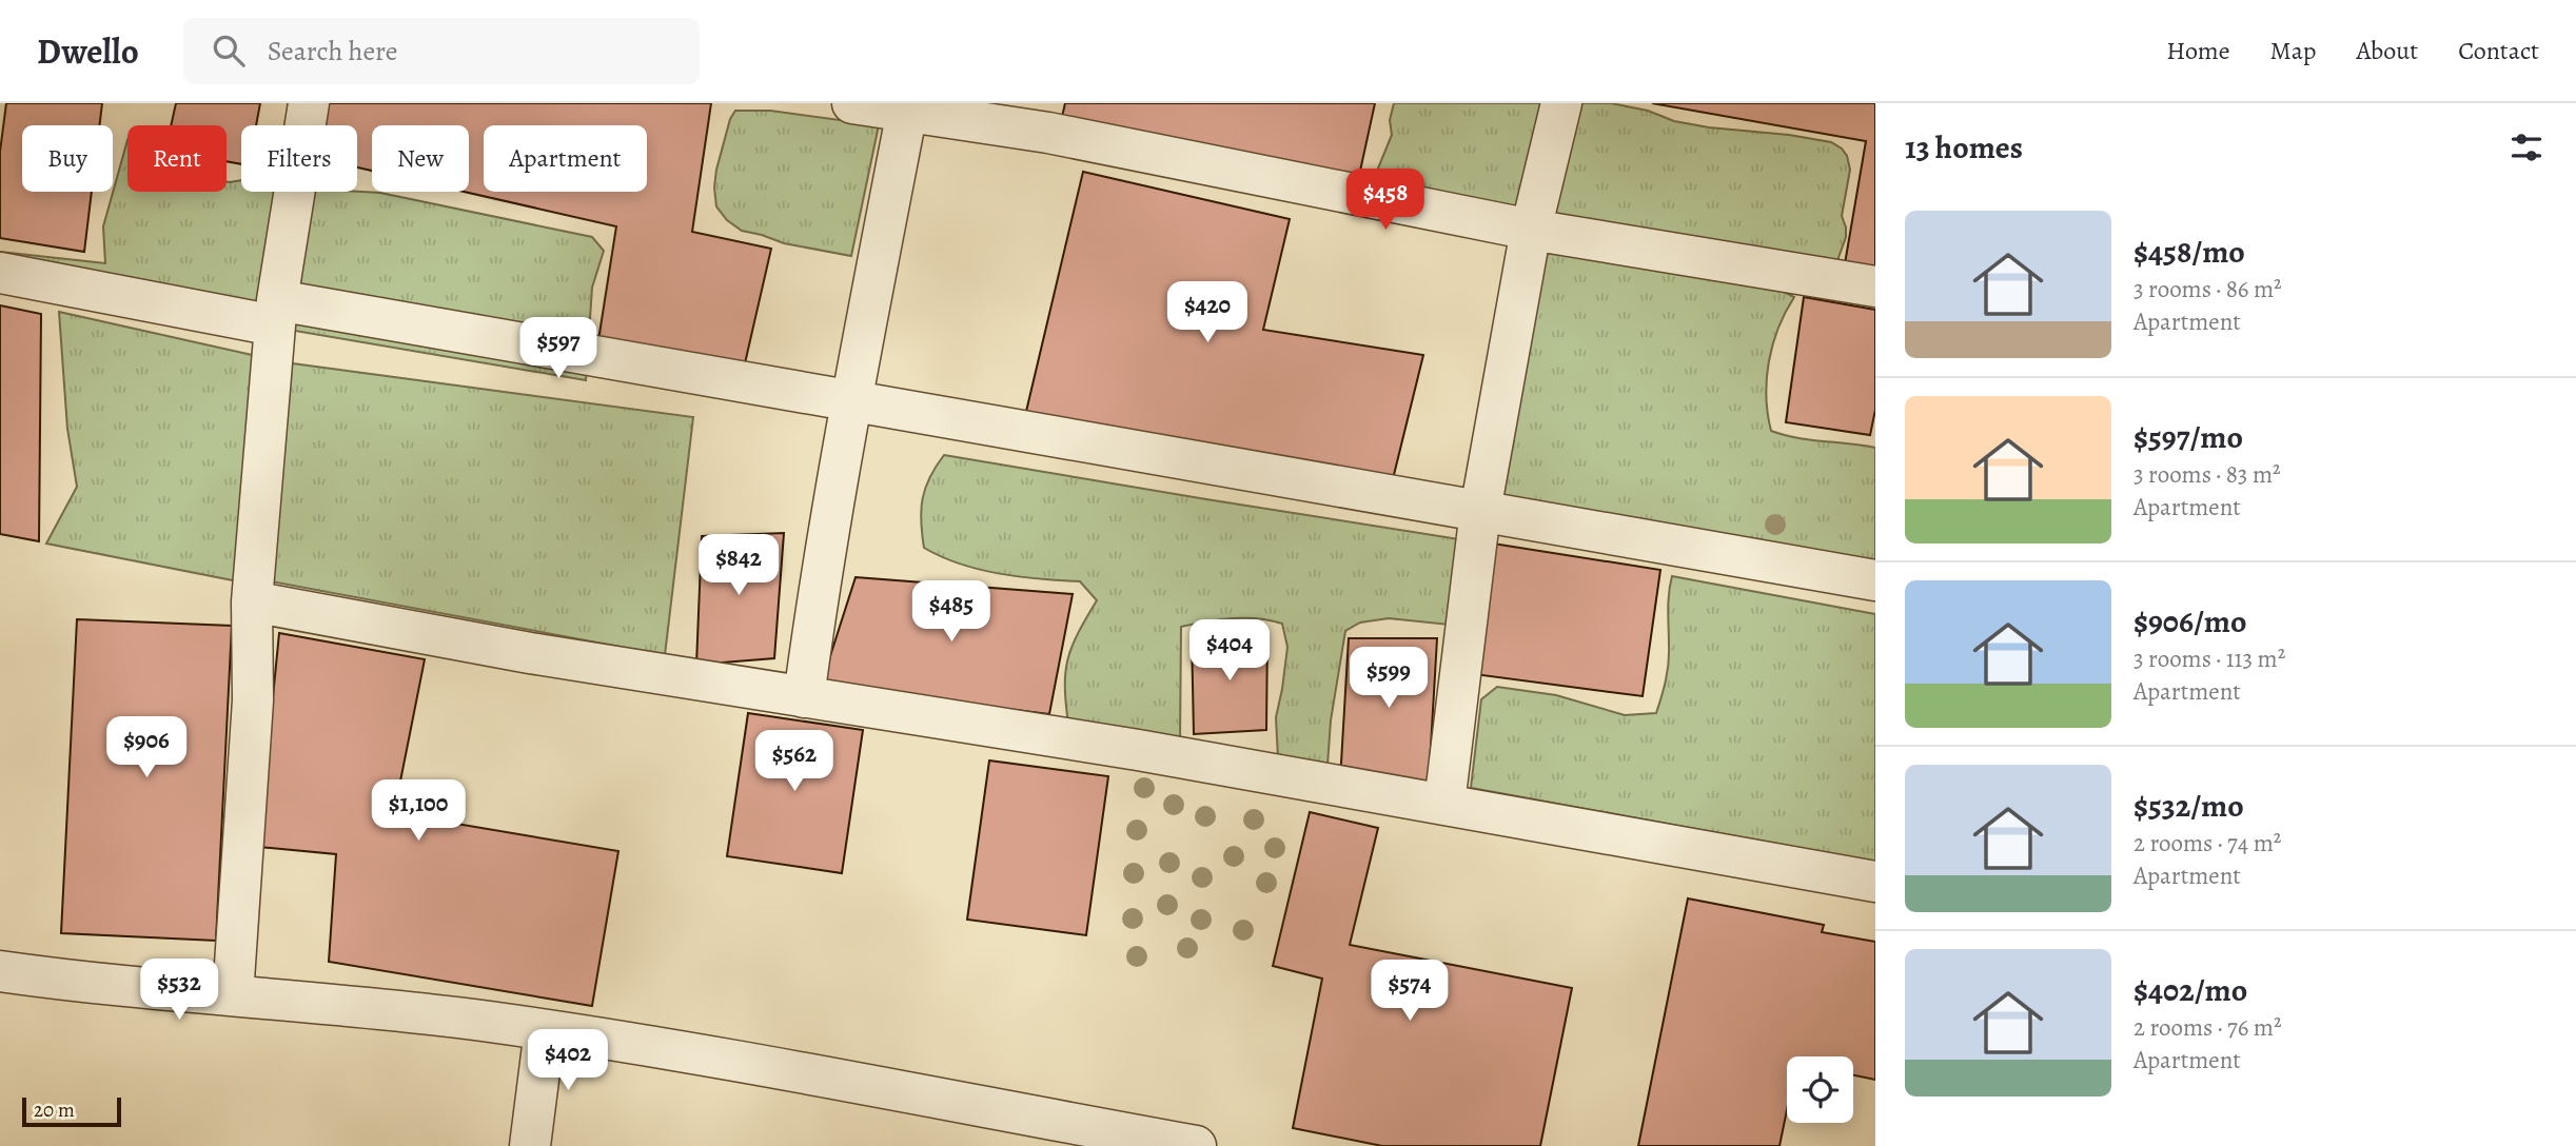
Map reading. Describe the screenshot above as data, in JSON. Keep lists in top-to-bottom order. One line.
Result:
{"scale_bar":"20 m","page":{"header":"Dwello","search":"Search here","nav":["Home","Map","About","Contact"],"heading":"13 homes","chip":["Buy","Rent","Filters","New","Apartment"],"price":["$458","$420","$597","$842","$485","$404","$599","$906","$562","$1,100","$532","$574","$402"],"list":[{"name":"$458/mo","note":"3 rooms · 86 m² · Apartment"},{"name":"$597/mo","note":"3 rooms · 83 m² · Apartment"},{"name":"$906/mo","note":"3 rooms · 113 m² · Apartment"},{"name":"$532/mo","note":"2 rooms · 74 m² · Apartment"},{"name":"$402/mo","note":"2 rooms · 76 m² · Apartment"}],"scale":"20 m"}}
